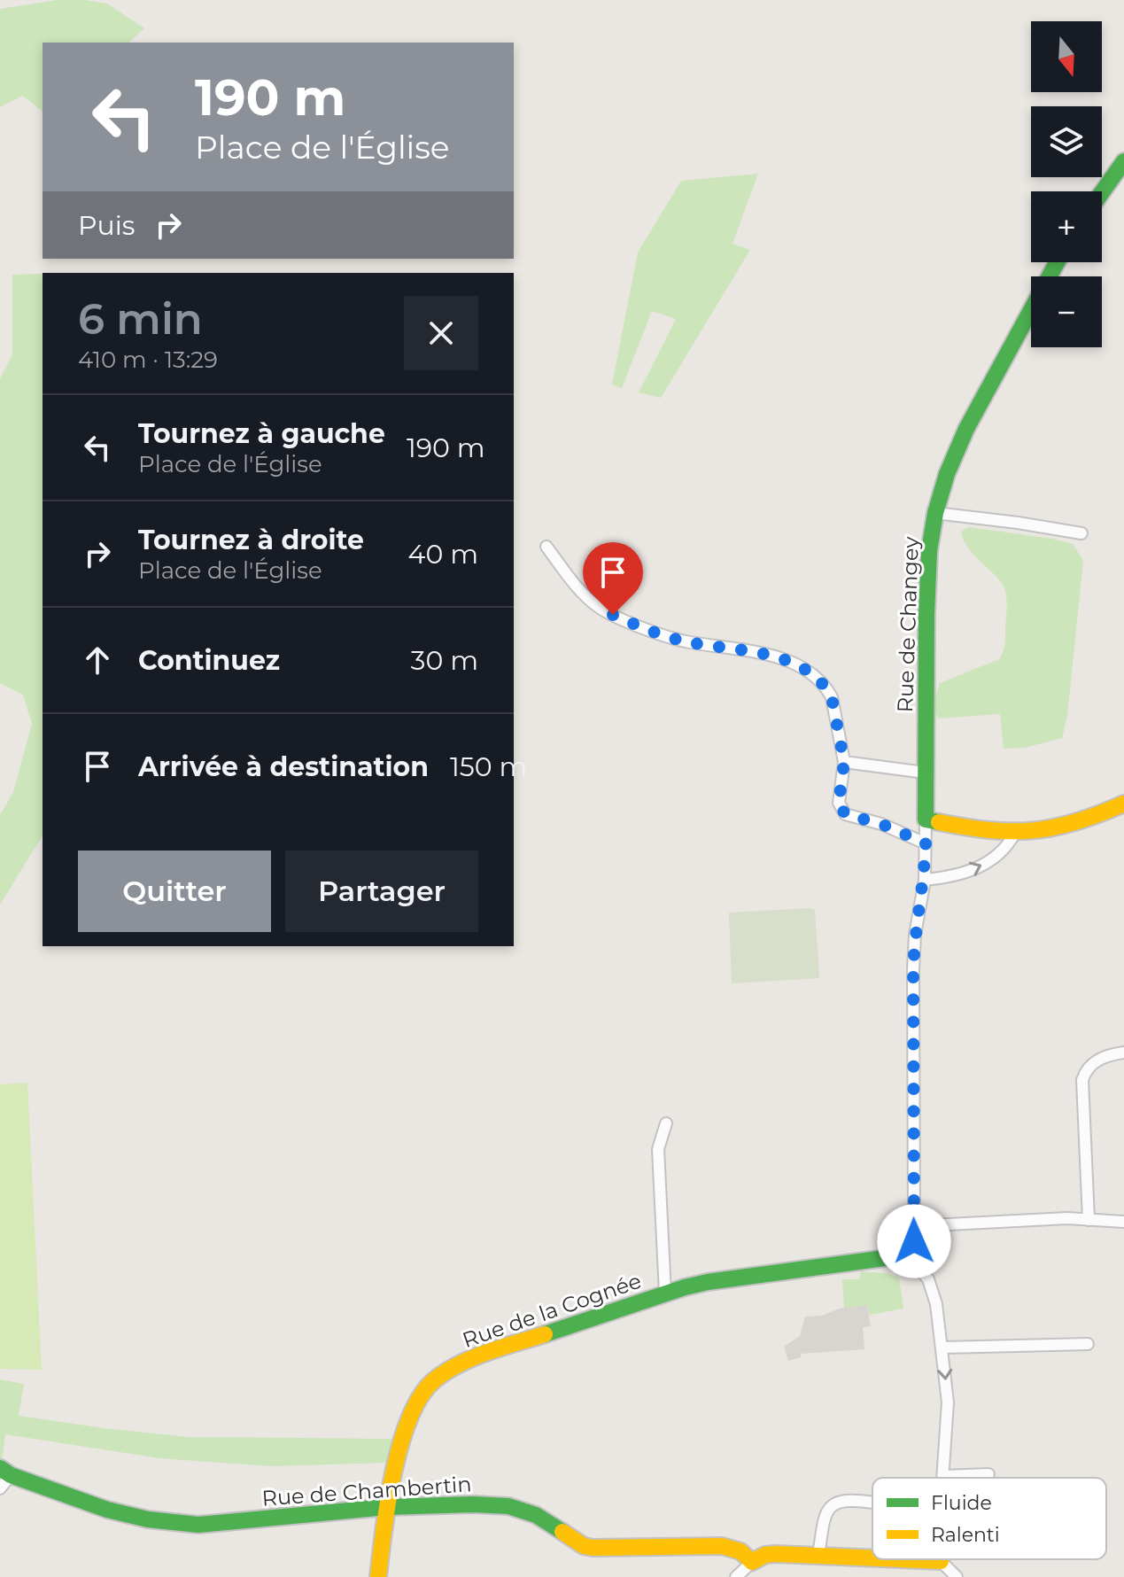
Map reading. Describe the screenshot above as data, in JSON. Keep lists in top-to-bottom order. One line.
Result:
{"streets":{"street":["Rue de Changey","Rue de la Cognée","Rue de Chambertin"]},"crossings":[["Rue de la Cognée","Rue de Chambertin"]],"legend":["Fluide","Ralenti"],"north":"bottom","page":{"map_buttons":["+","−"],"turn":["190 m","Place de l'Église"],"then":"Puis","heading":["6 min","410 m · 13:29"],"list":[{"name":"Tournez à gauche","note":"Place de l'Église","value":"190 m"},{"name":"Tournez à droite","note":"Place de l'Église","value":"40 m"},{"name":"Continuez","value":"30 m"},{"name":"Arrivée à destination","value":"150 m"}],"buttons":["Quitter","Partager"]}}
